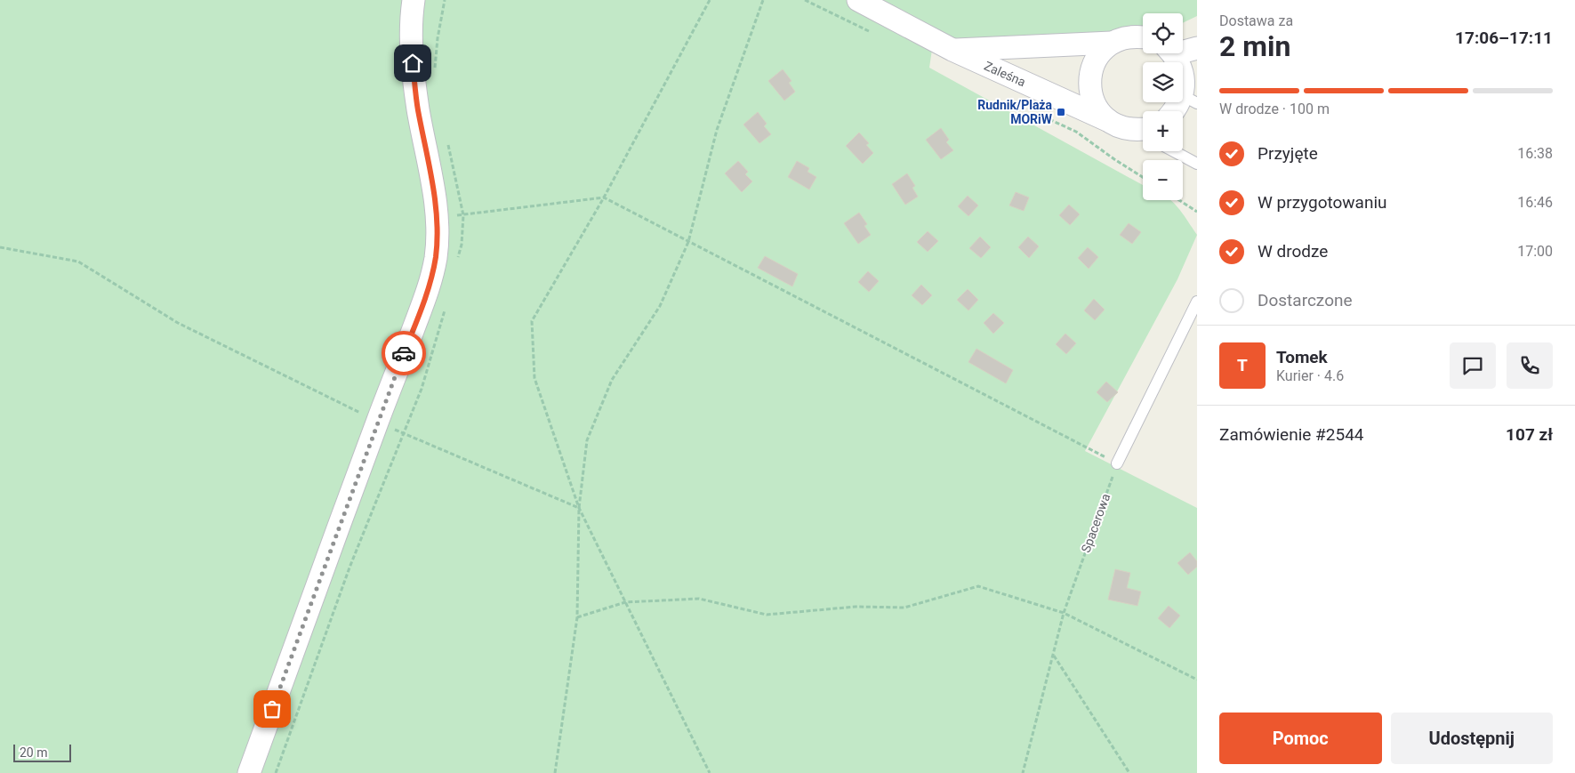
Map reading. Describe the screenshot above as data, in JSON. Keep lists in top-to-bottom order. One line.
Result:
{"streets":{"street":["Zaleśna"],"path":["Spacerowa"]},"places":{"transit":["Rudnik/Plaża MORiW"]},"scale_bar":"20 m","page":{"heading":["2 min","Dostawa za","17:06–17:11"],"panel":["Tomek","Kurier · 4.6","Zamówienie #2544","107 zł"],"map_buttons":["+","−"],"bar":"W drodze · 100 m","list":[["Przyjęte","16:38"],["W przygotowaniu","16:46"],["W drodze","17:00"],"Dostarczone"],"round":"T","buttons":["Pomoc","Udostępnij"],"scale":"20 m"}}
